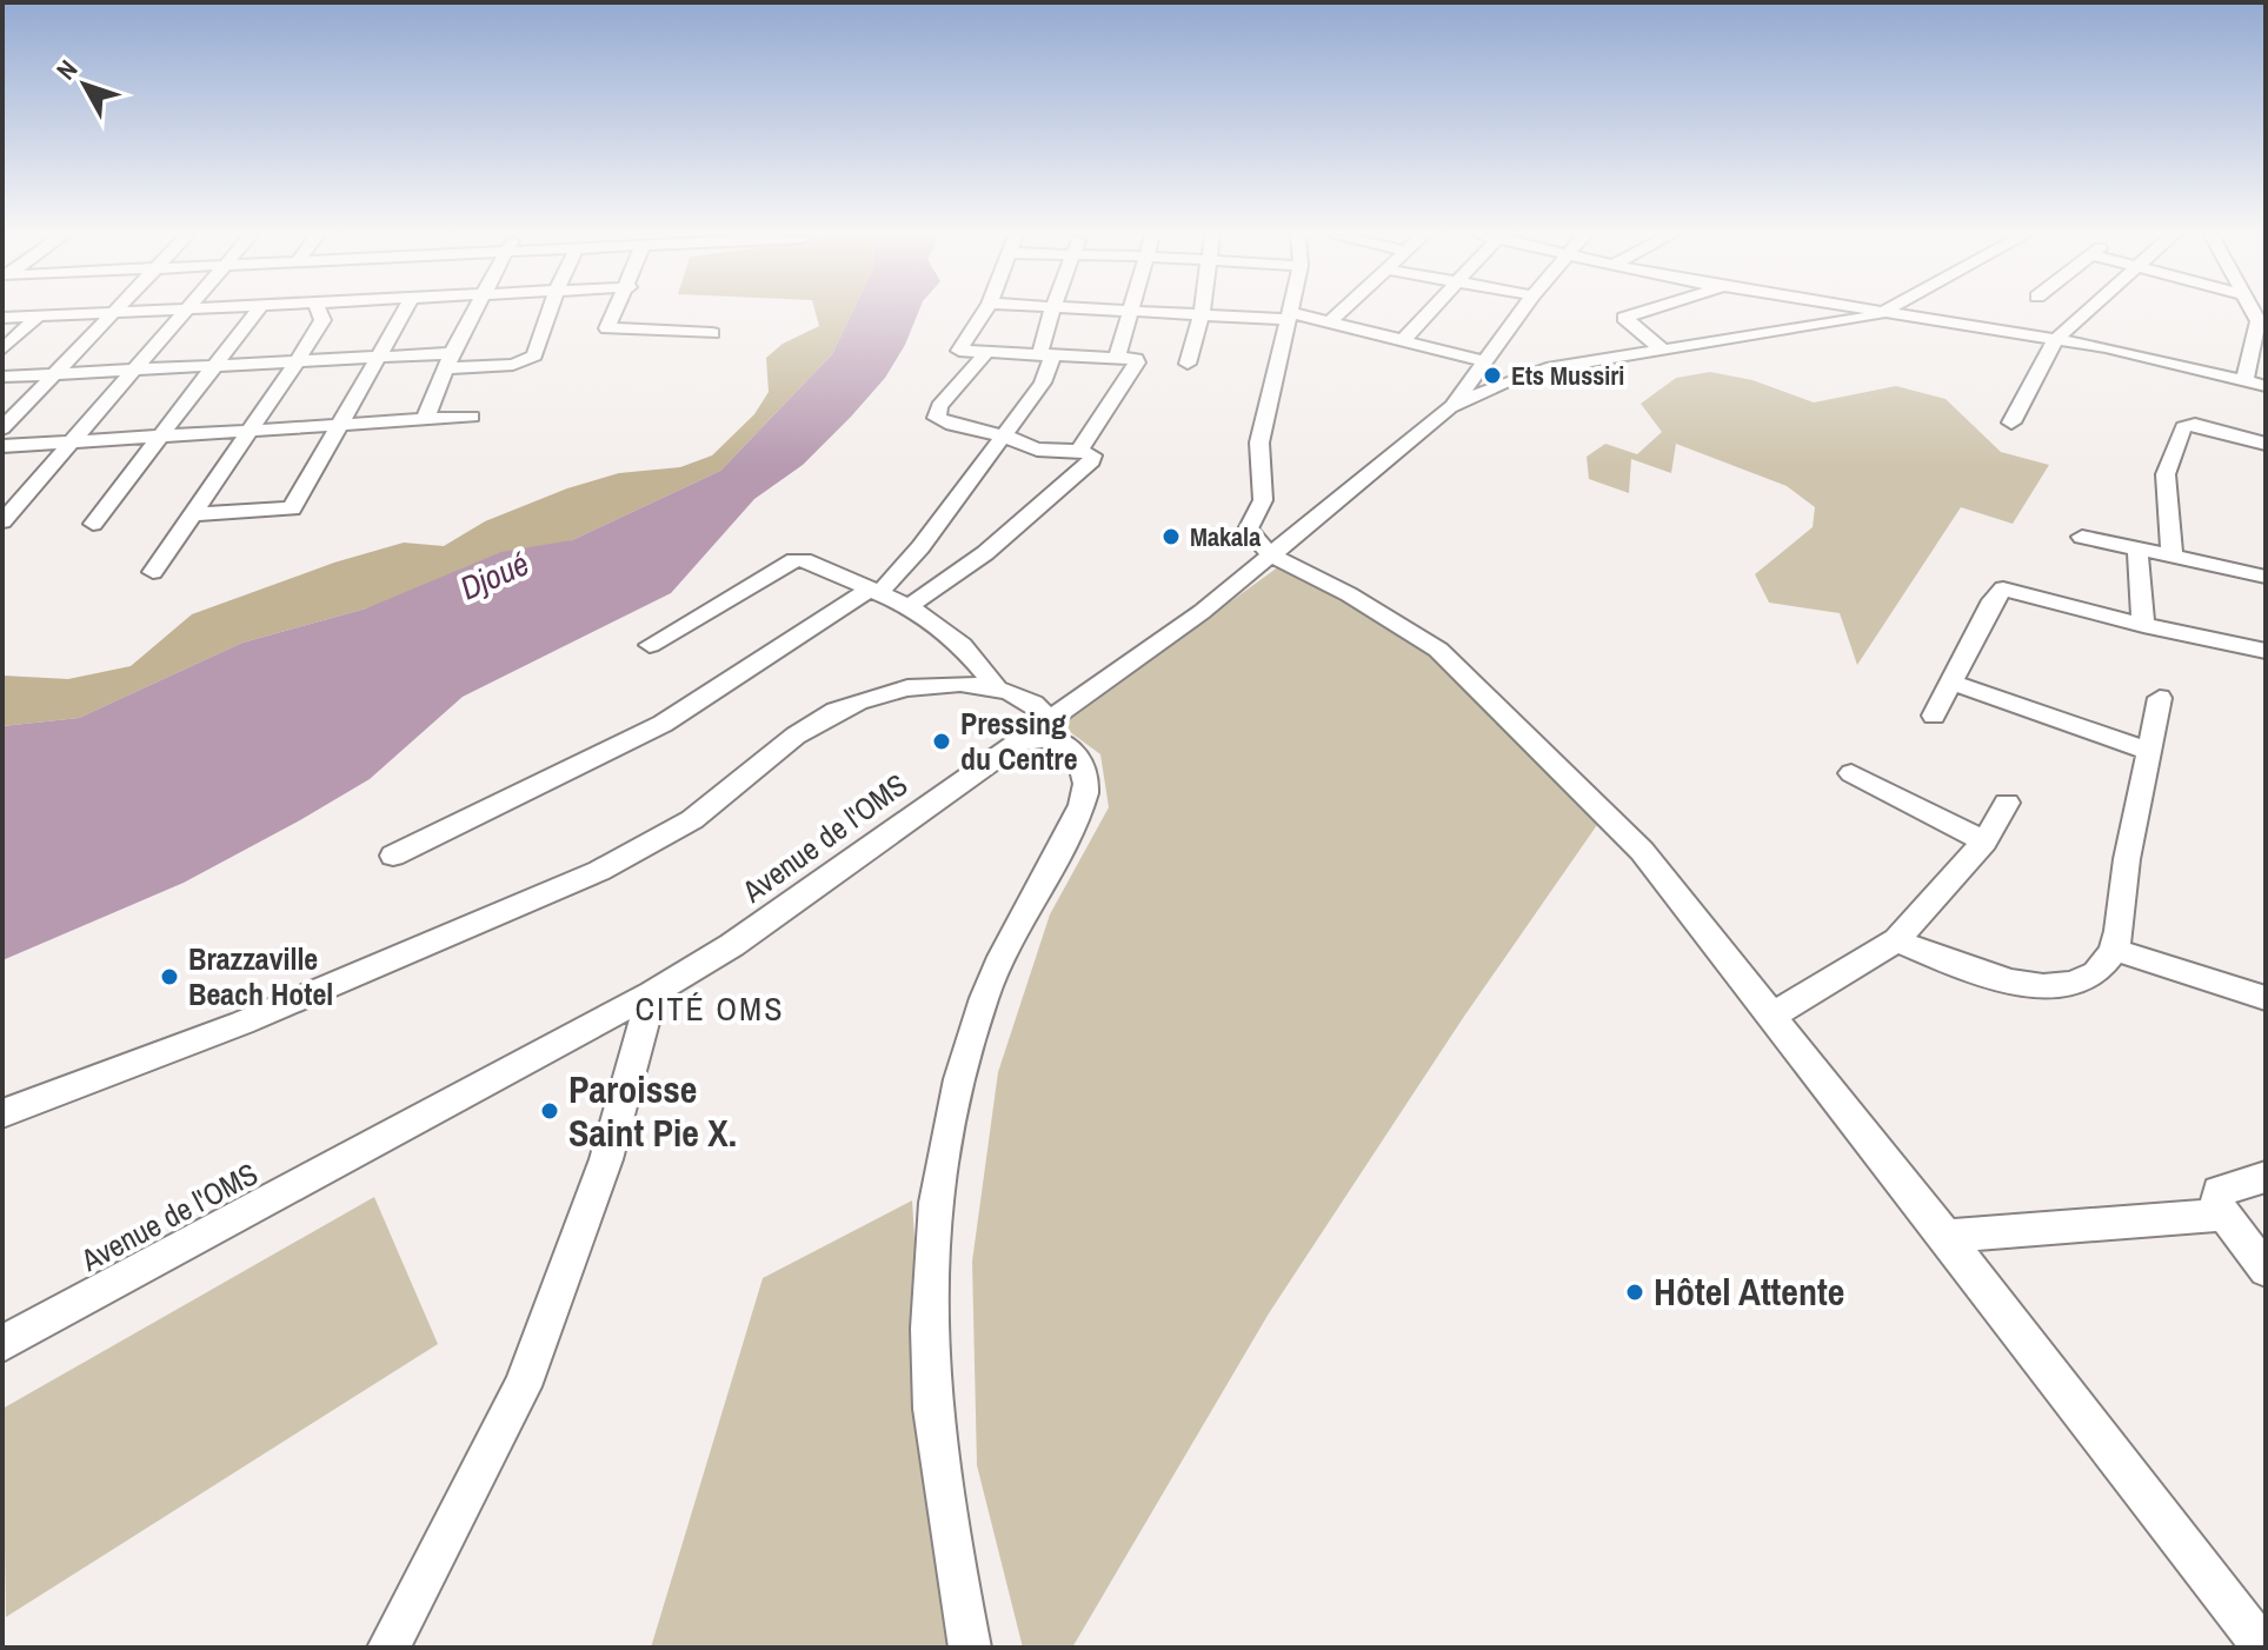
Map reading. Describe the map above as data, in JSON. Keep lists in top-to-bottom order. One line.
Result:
{"streets":{"street":["Avenue de l'OMS"]},"districts":["CITÉ OMS"],"water":["Djoué"],"places":["Ets Mussiri","Makala","Pressing du Centre","Brazzaville Beach Hotel","Paroisse Saint Pie X.","Hôtel Attente"],"north":"top left"}
